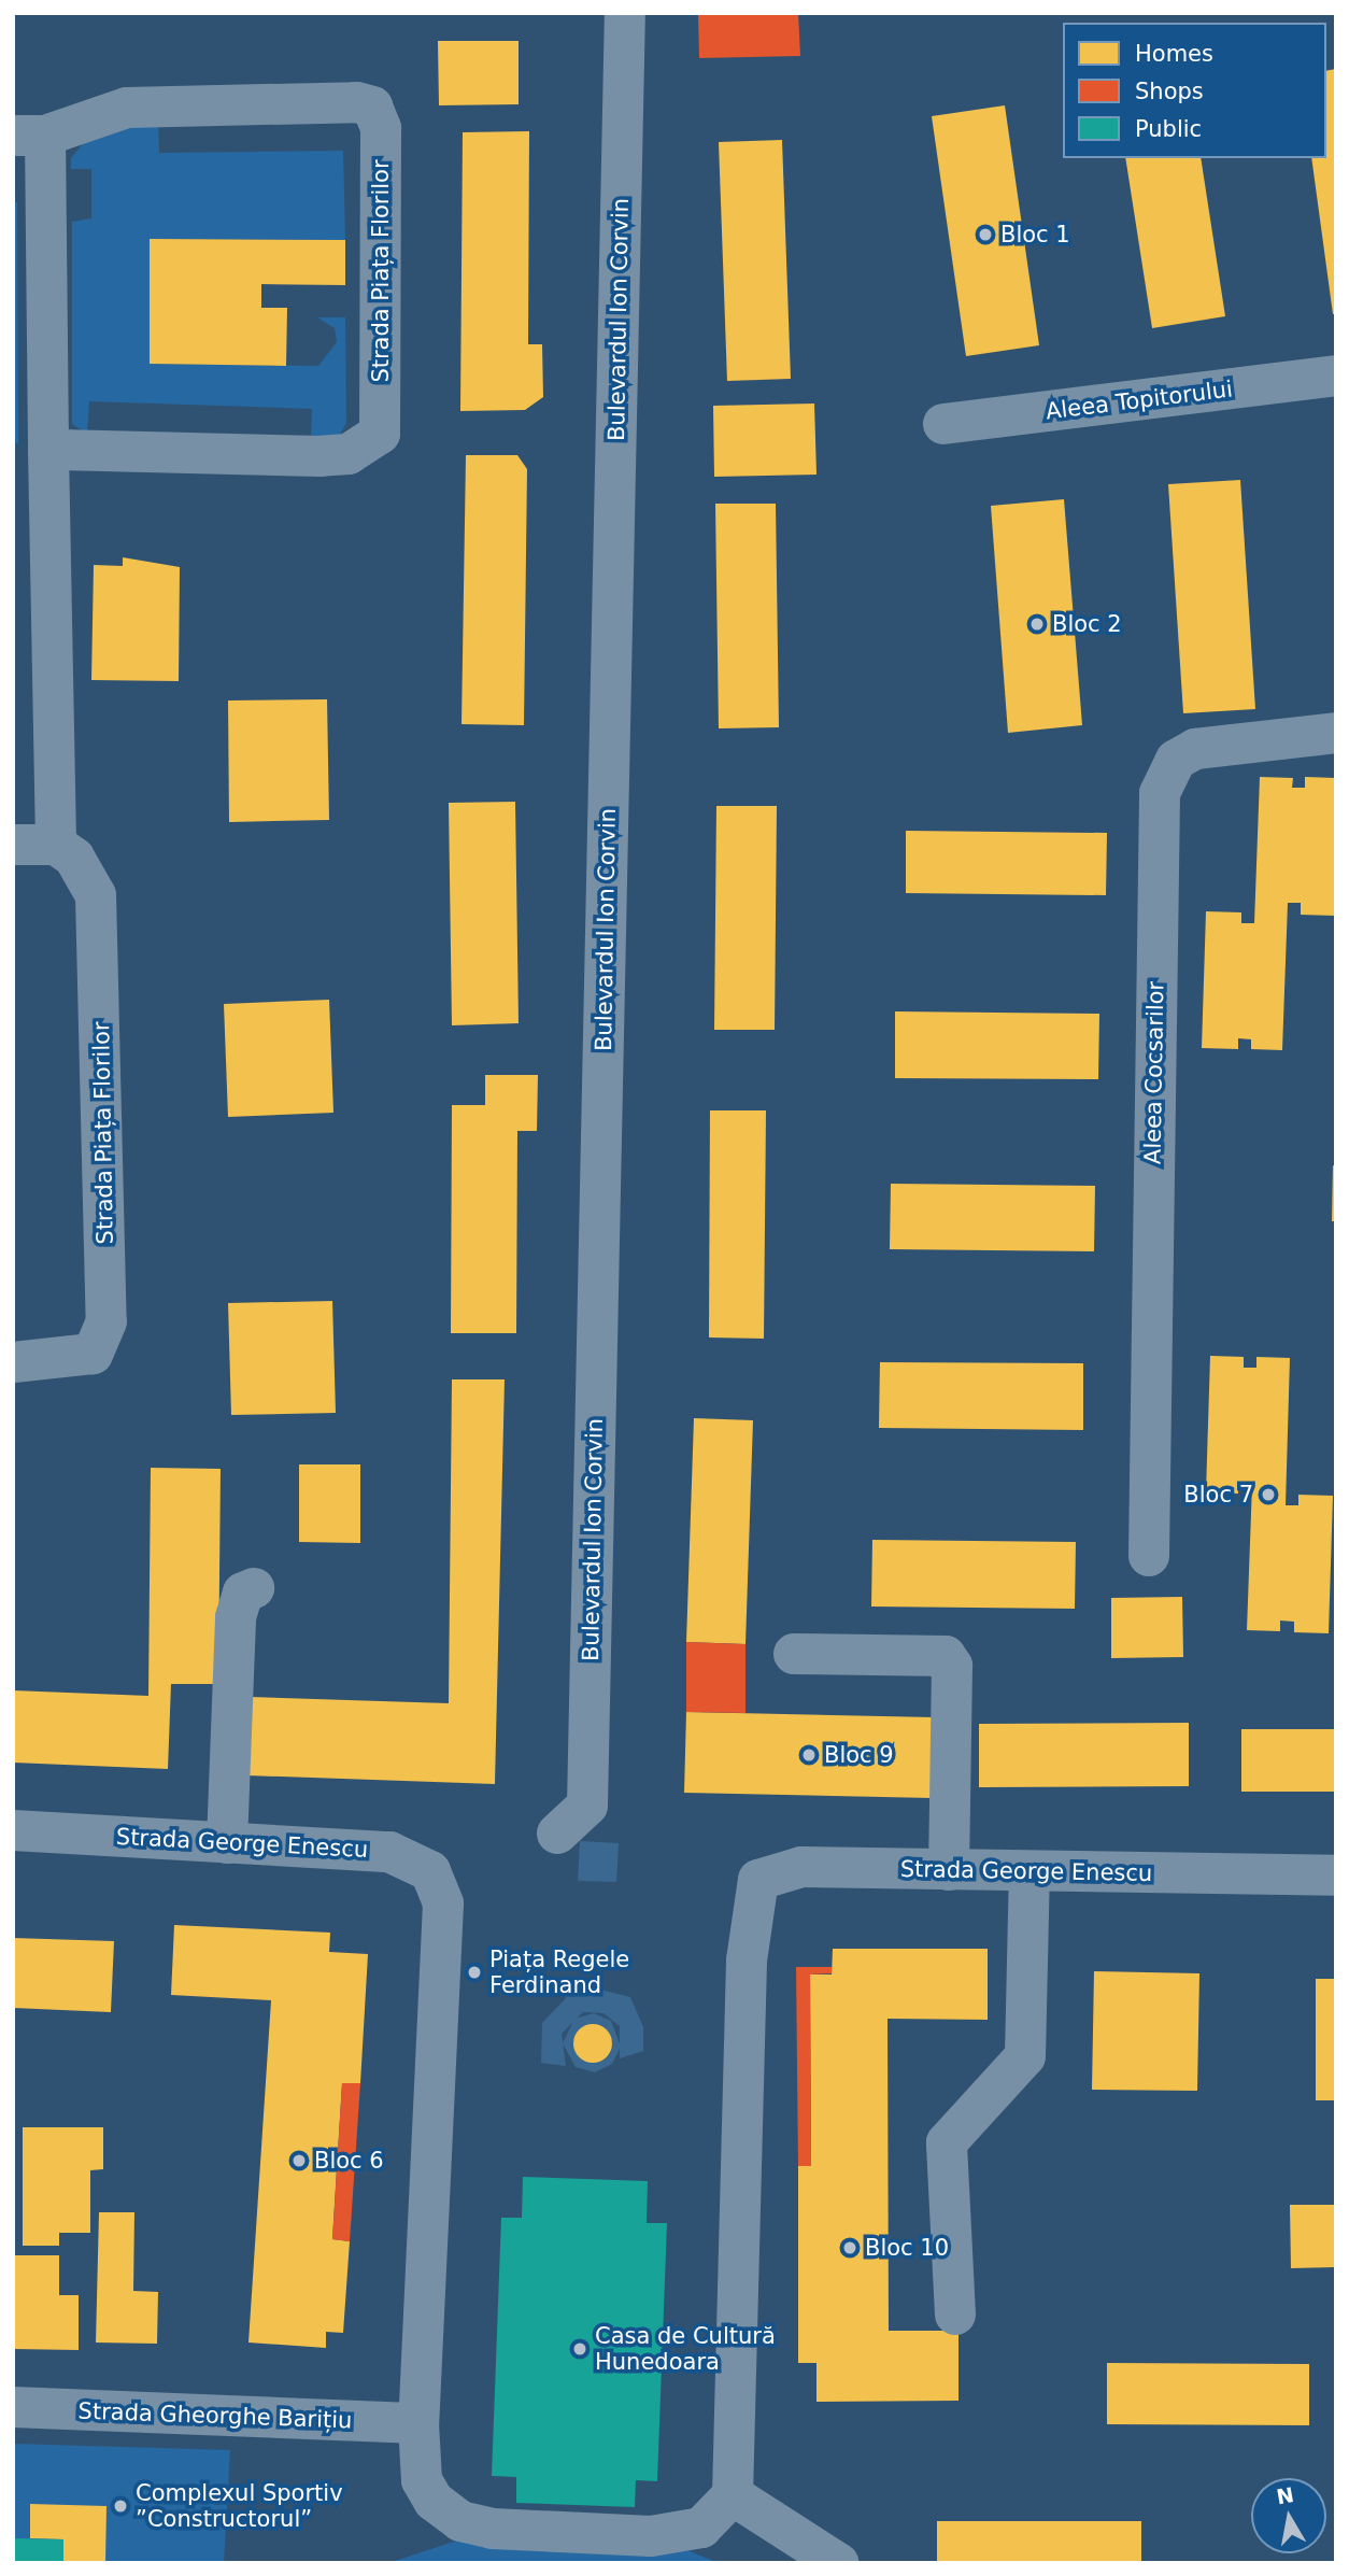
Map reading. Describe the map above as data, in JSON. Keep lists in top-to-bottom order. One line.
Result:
{"streets":{"street":["Strada Piața Florilor","Bulevardul Ion Corvin","Aleea Topitorului","Aleea Cocsarilor","Strada George Enescu","Strada Gheorghe Barițiu"]},"crossings":[["Strada George Enescu","Strada Gheorghe Barițiu"]],"places":["Bloc 1","Bloc 2","Bloc 7","Bloc 9","Piața Regele Ferdinand","Bloc 6","Bloc 10","Casa de Cultură Hunedoara","Complexul Sportiv ”Constructorul”"],"legend":["Homes","Shops","Public"],"north":"top"}
